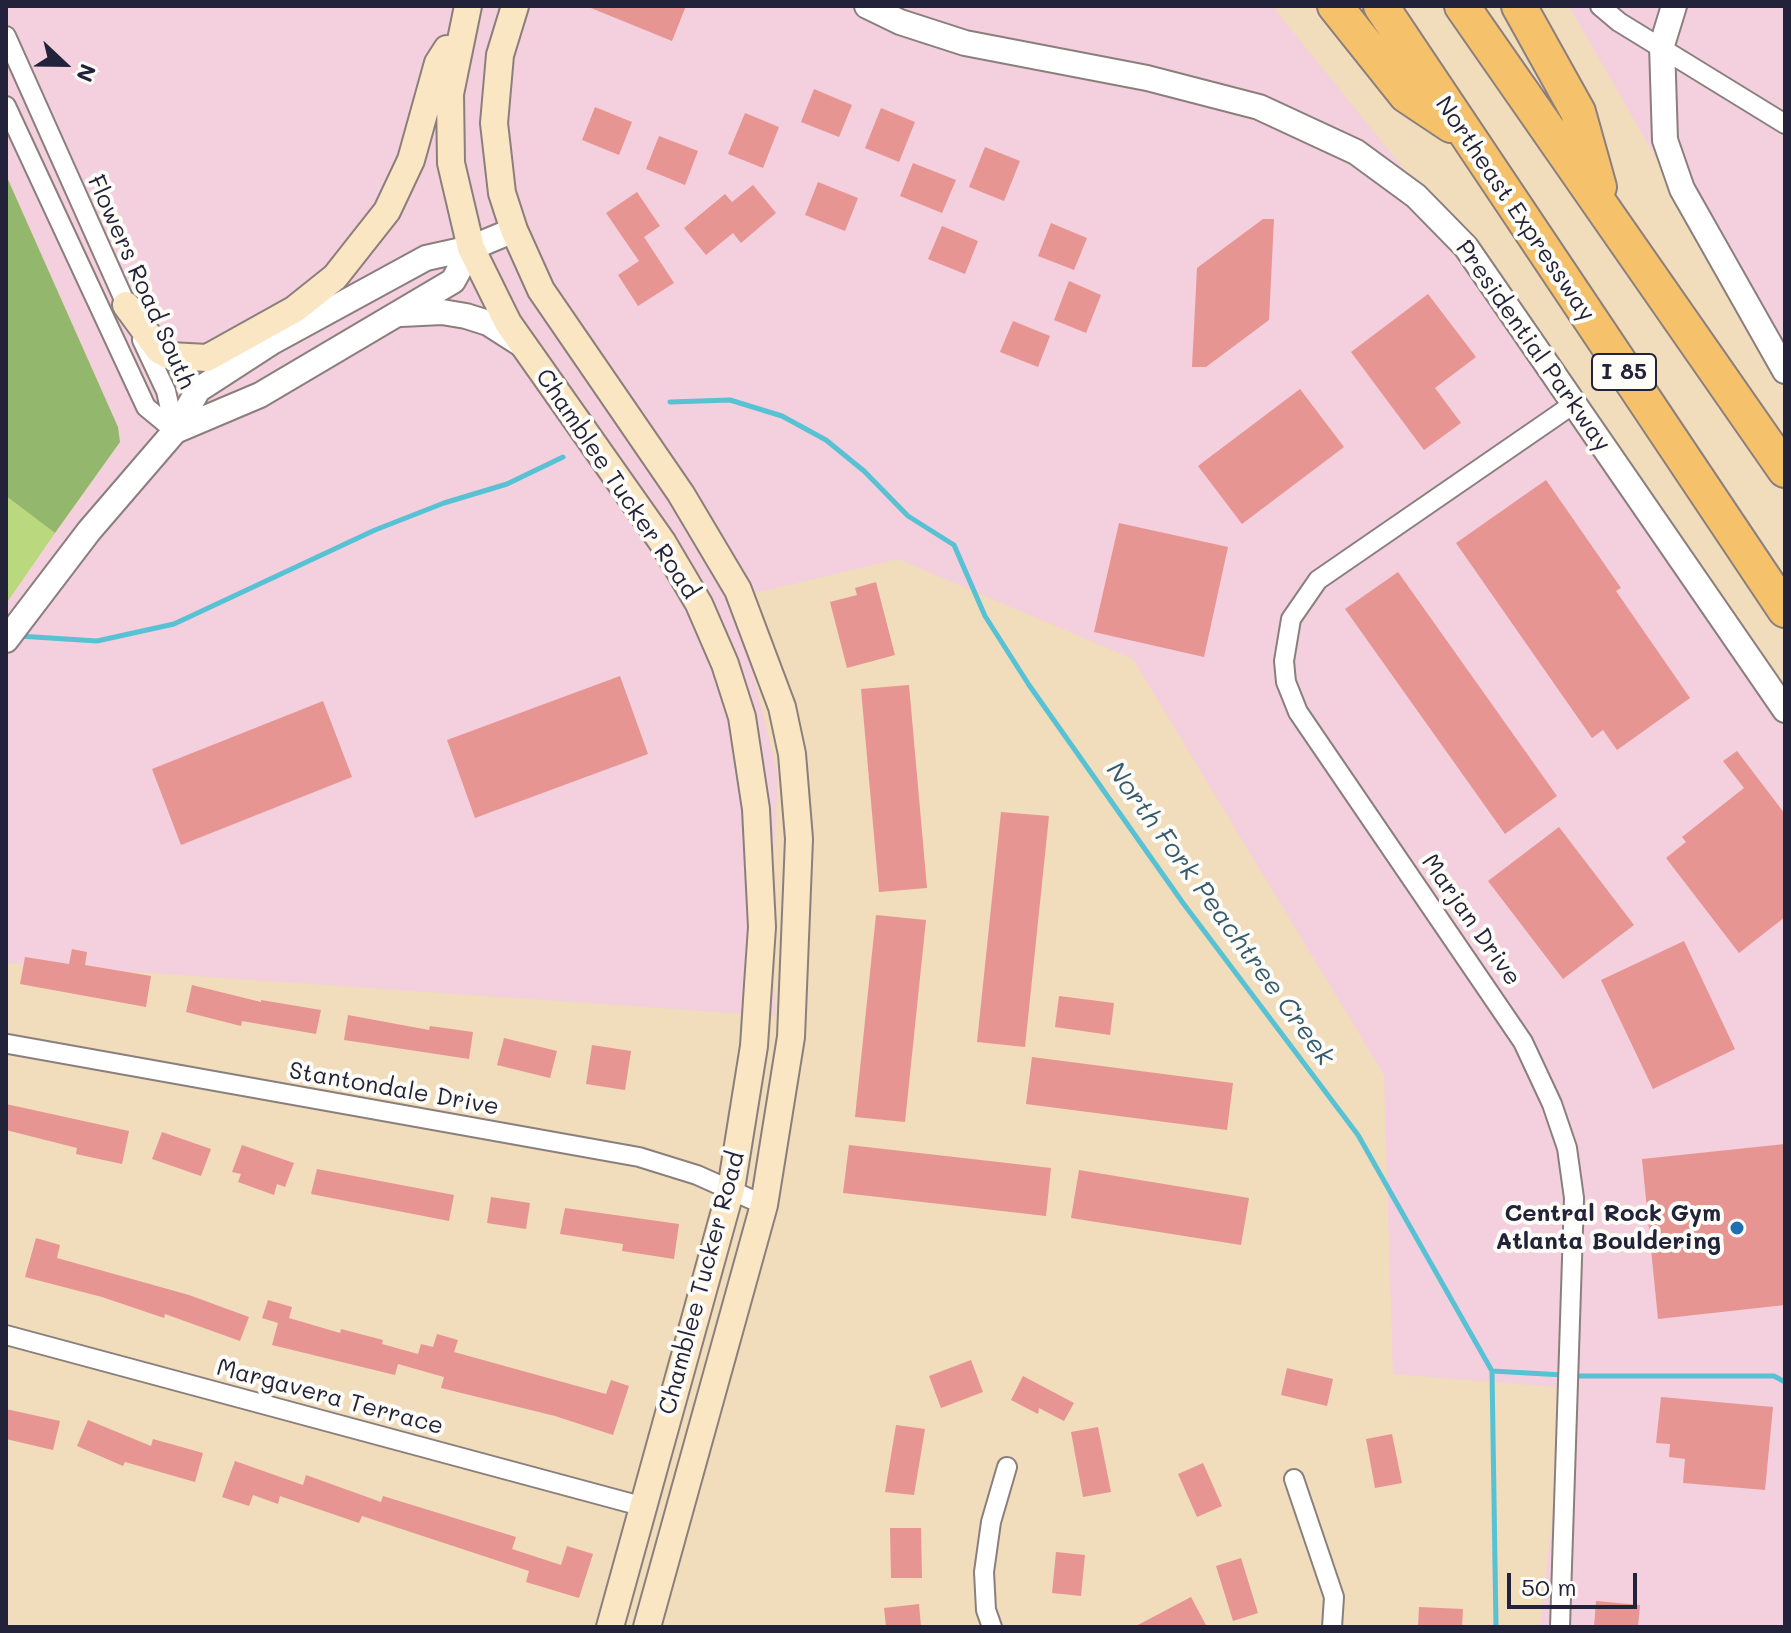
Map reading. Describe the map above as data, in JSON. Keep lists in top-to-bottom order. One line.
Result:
{"streets":{"highway":["Northeast Expressway","I 85"],"main road":["Chamblee Tucker Road"],"street":["Flowers Road South","Presidential Parkway","Marjan Drive","Stantondale Drive","Margavera Terrace"]},"crossings":[["Presidential Parkway","Marjan Drive"],["Chamblee Tucker Road","Stantondale Drive"],["Chamblee Tucker Road","Margavera Terrace"]],"water":["North Fork Peachtree Creek"],"places":["Central Rock Gym Atlanta Bouldering"],"scale_bar":"50 m","north":"right"}
